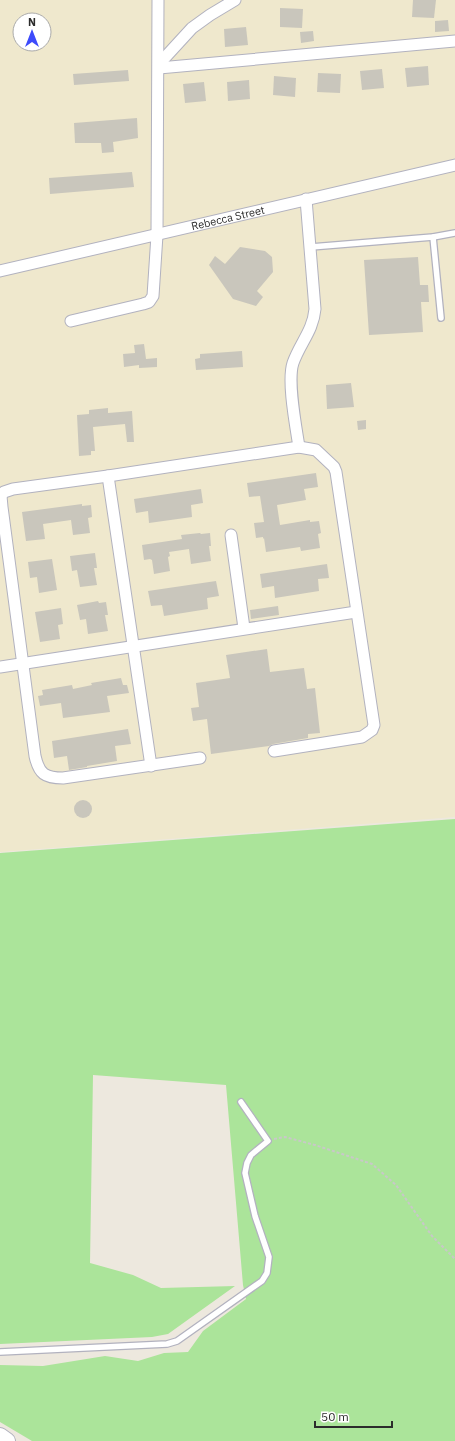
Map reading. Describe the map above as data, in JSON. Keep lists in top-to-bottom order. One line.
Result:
{"streets":{"street":["Rebecca Street"]},"scale_bar":"50 m","north":"top"}
